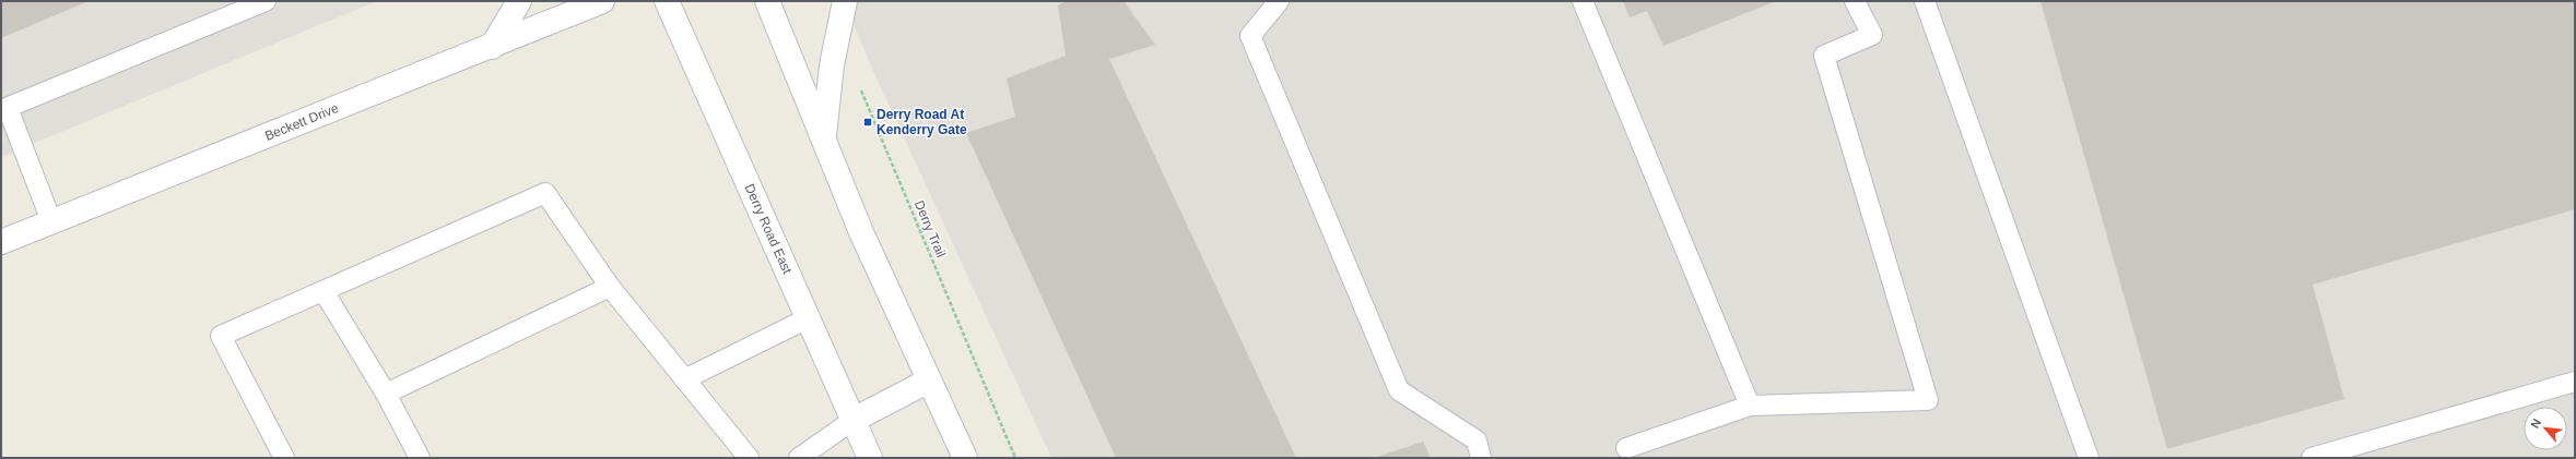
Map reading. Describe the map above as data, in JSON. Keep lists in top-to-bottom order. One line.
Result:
{"streets":{"main road":["Beckett Drive","Derry Road East"],"path":["Derry Trail"]},"places":{"transit":["Derry Road At Kenderry Gate"]},"north":"top left"}
